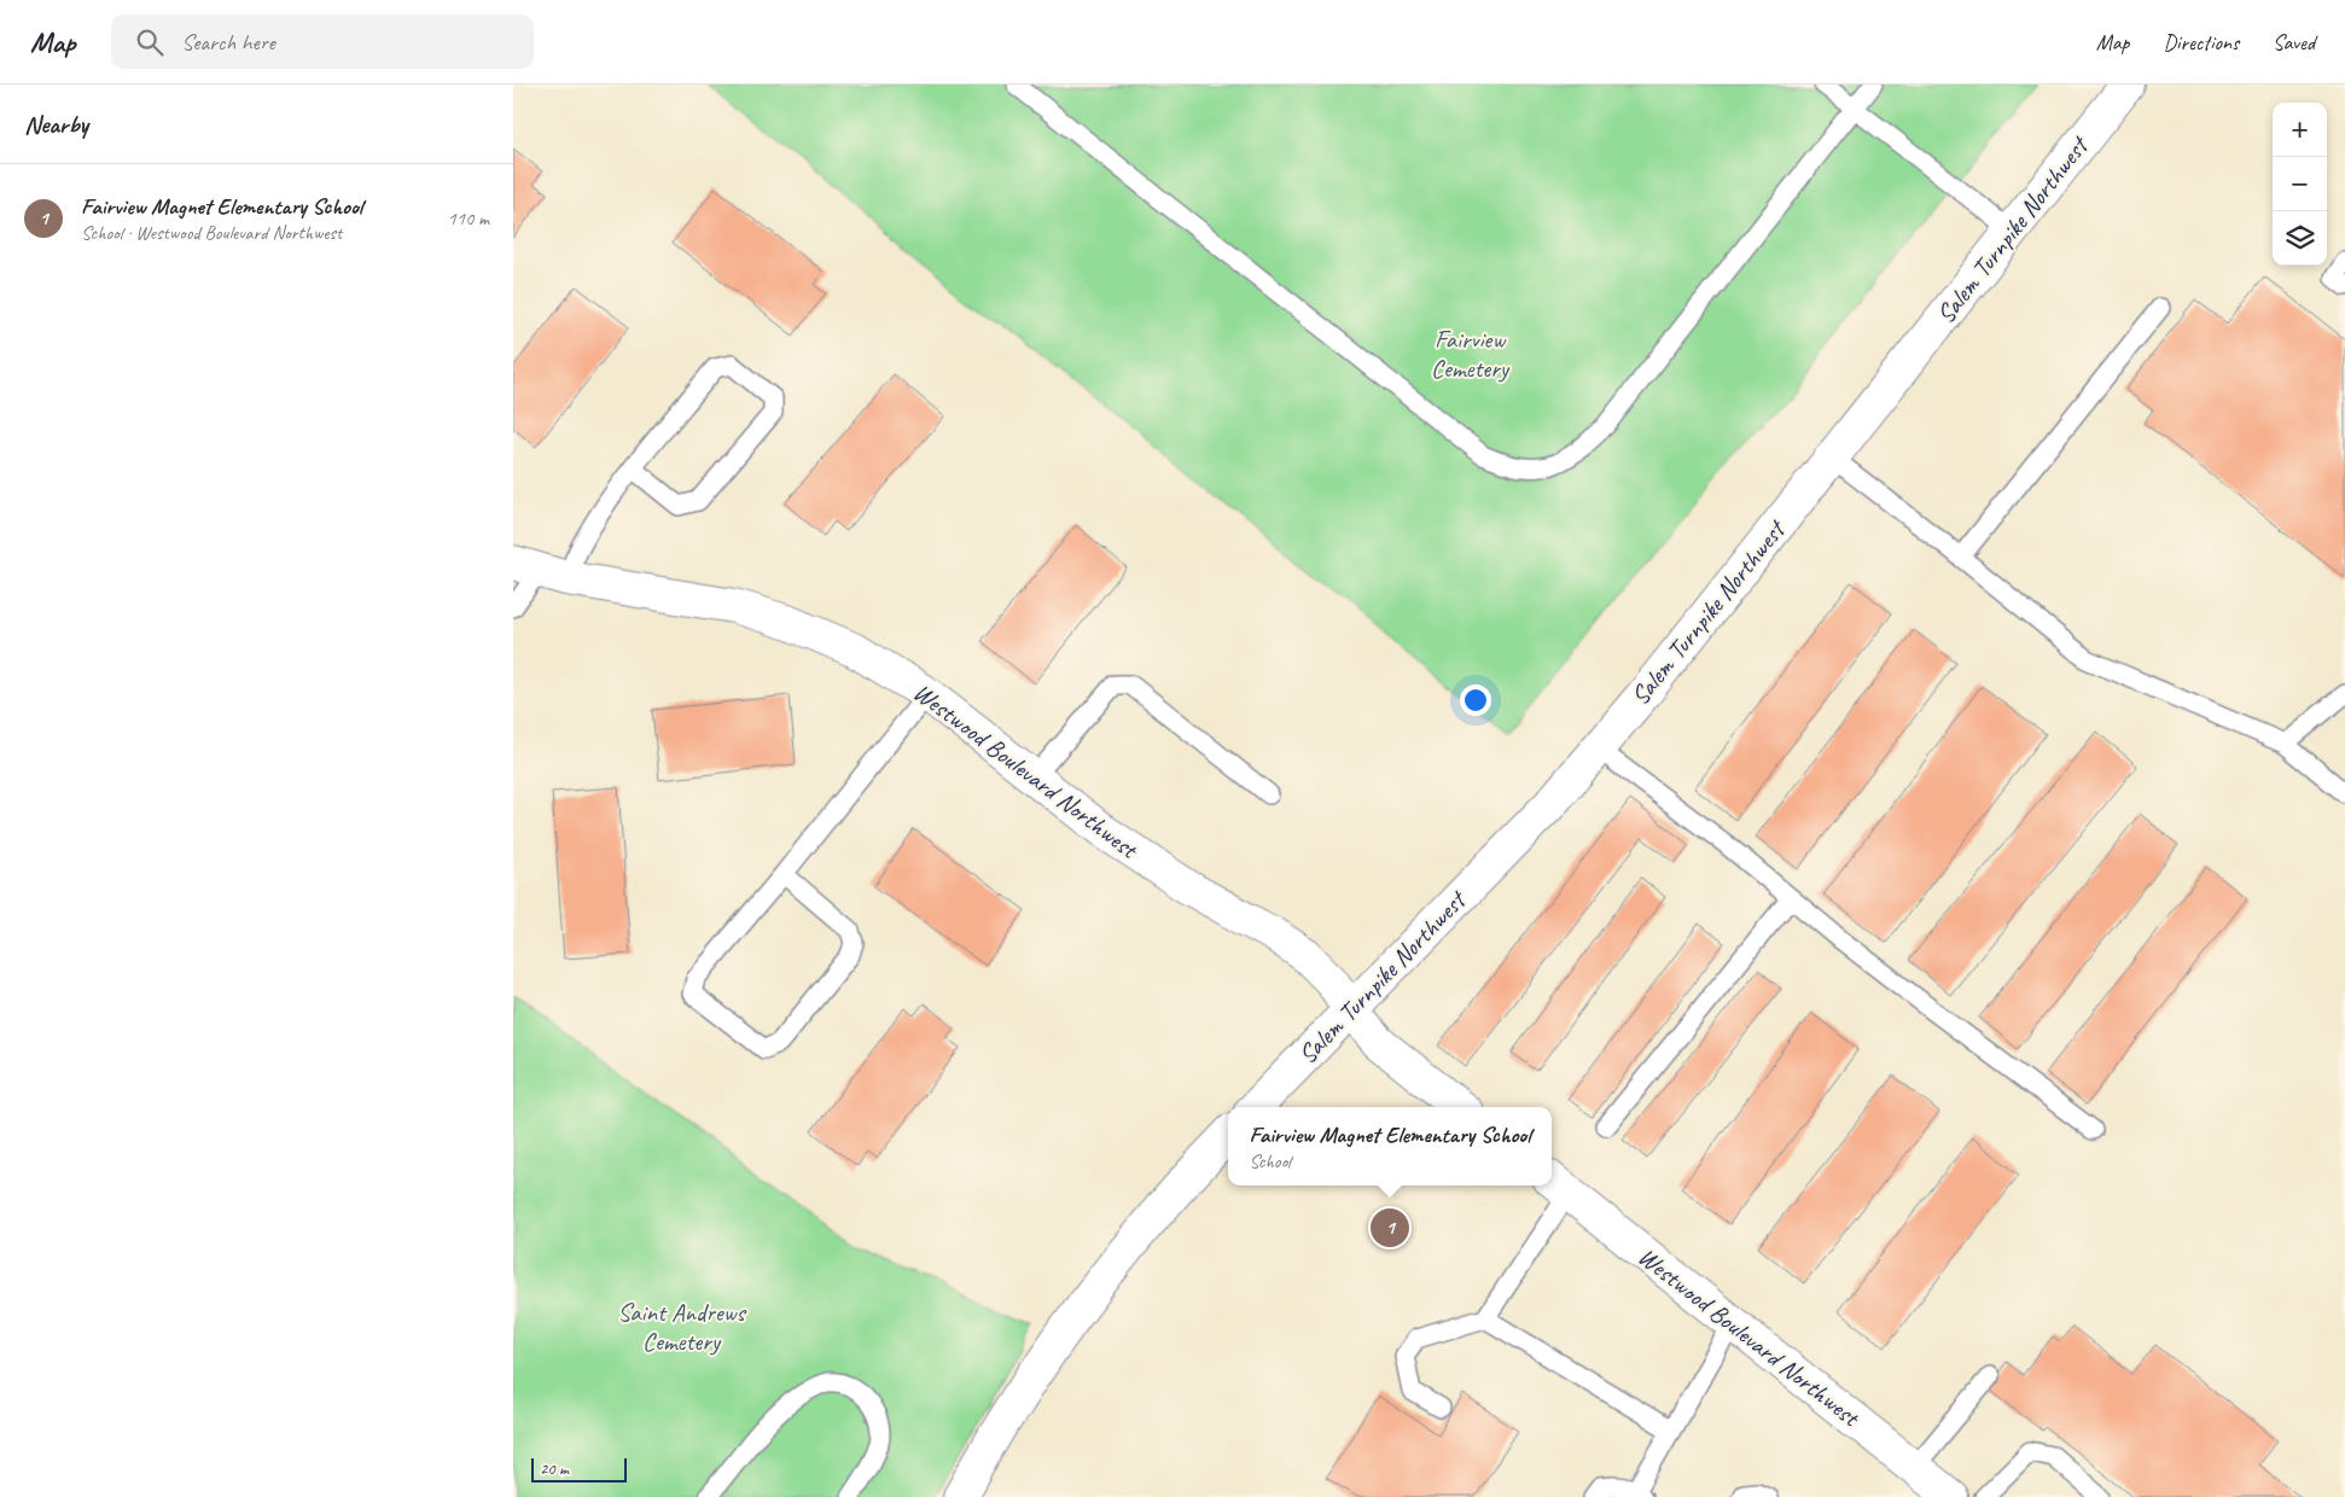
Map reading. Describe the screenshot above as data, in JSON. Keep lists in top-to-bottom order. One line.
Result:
{"streets":{"street":["Salem Turnpike Northwest","Westwood Boulevard Northwest"]},"crossings":[["Salem Turnpike Northwest","Westwood Boulevard Northwest"]],"parks":["Fairview Cemetery","Saint Andrews Cemetery"],"scale_bar":"20 m","page":{"header":"Map","search":"Search here","nav":["Map","Directions","Saved"],"heading":"Nearby","map_buttons":["+","−"],"list":[{"mark":"1","name":"Fairview Magnet Elementary School","note":"School · Westwood Boulevard Northwest","value":"110 m"}],"popup":["Fairview Magnet Elementary School","School"],"pins":"1","scale":"20 m"}}
